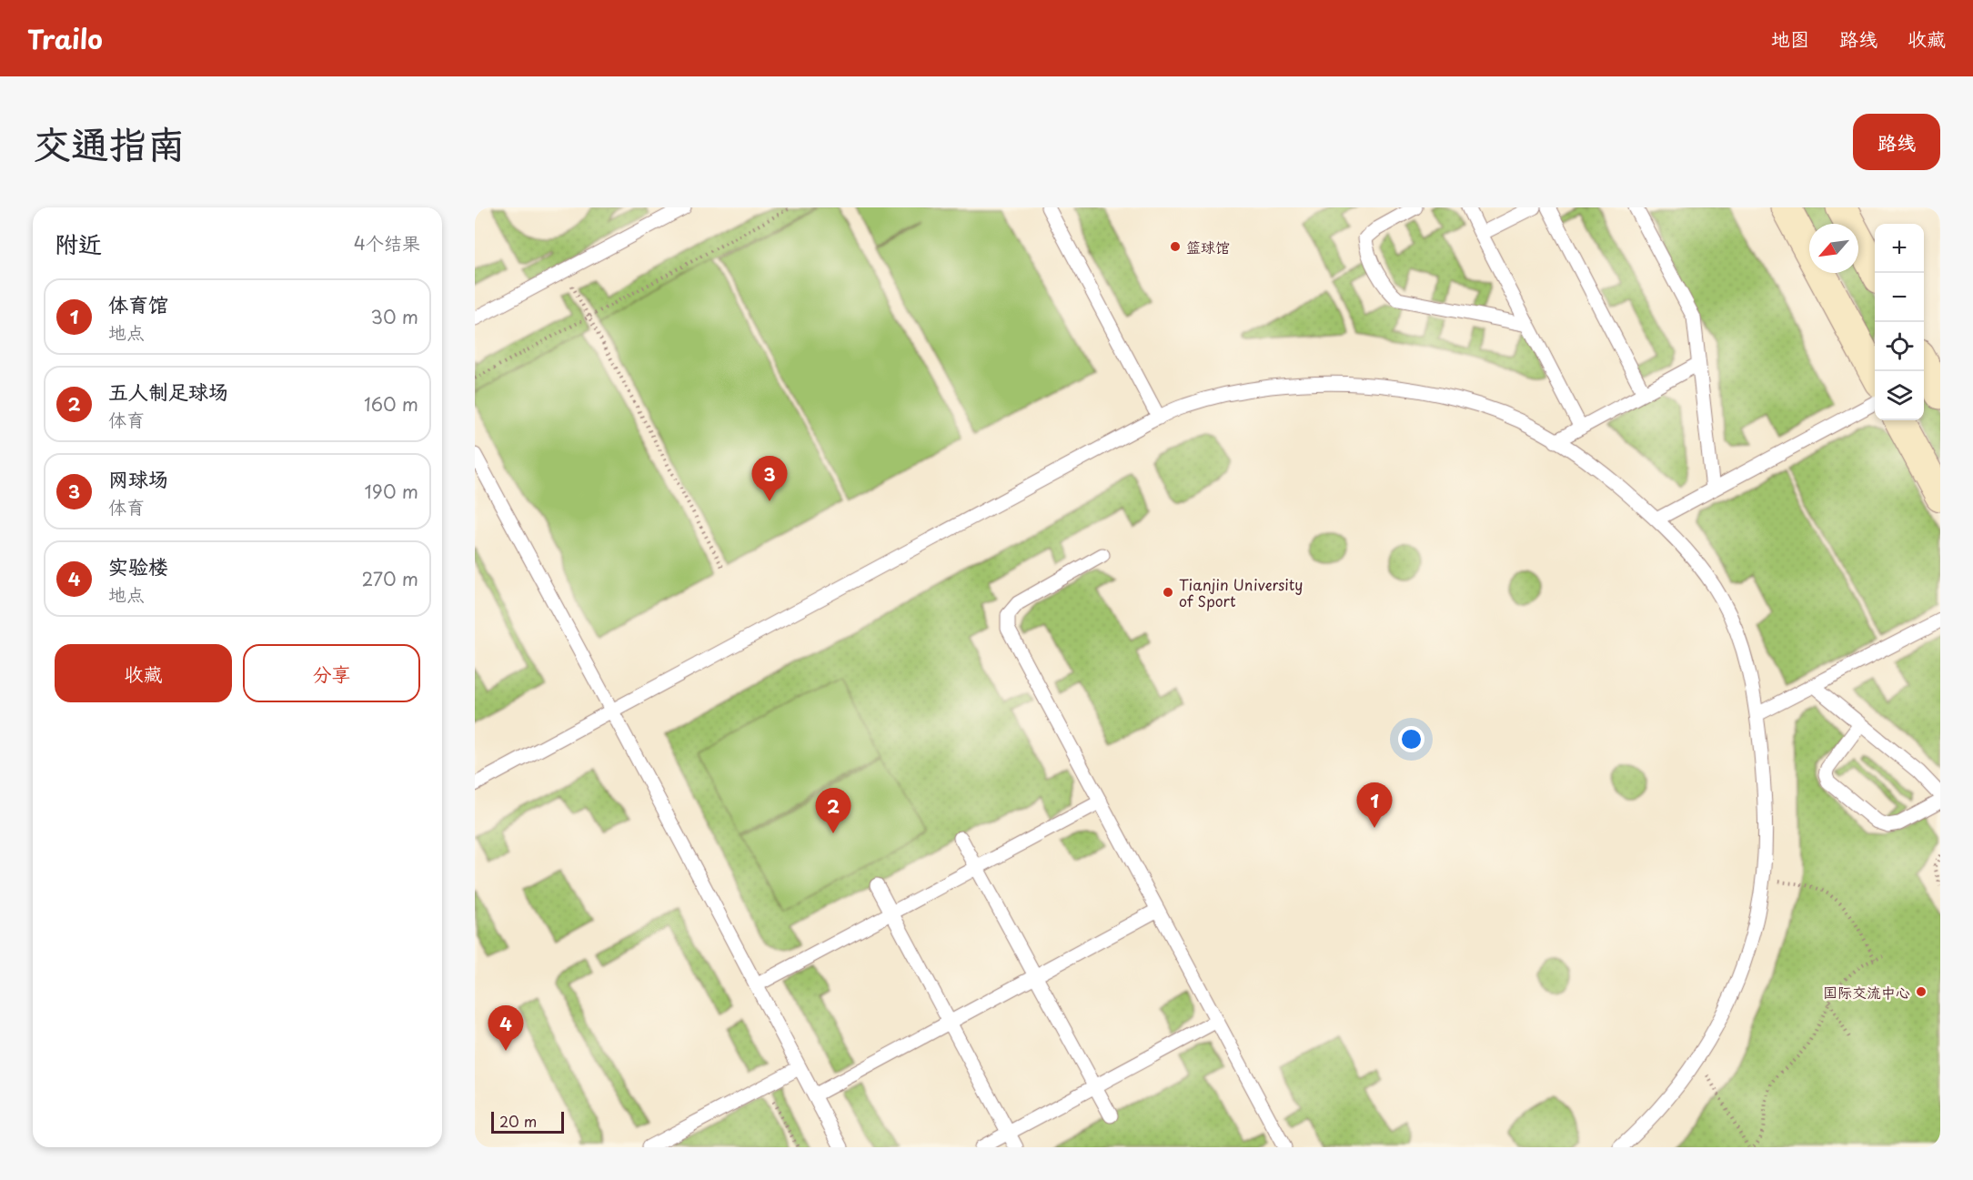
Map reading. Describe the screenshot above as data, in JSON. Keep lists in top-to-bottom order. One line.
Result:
{"places":["篮球馆","Tianjin University of Sport","国际交流中心"],"scale_bar":"20 m","north":"bottom left","page":{"header":"Trailo","nav":["地图","路线","收藏"],"title":"交通指南","buttons":["路线",["收藏","分享"]],"heading":["附近","4个结果"],"map_buttons":["+","−"],"list":[{"mark":"1","name":"体育馆","note":"地点","value":"30 m"},{"mark":"2","name":"五人制足球场","note":"体育","value":"160 m"},{"mark":"3","name":"网球场","note":"体育","value":"190 m"},{"mark":"4","name":"实验楼","note":"地点","value":"270 m"}],"pins":["3","1","2","4"],"scale":"20 m"}}
